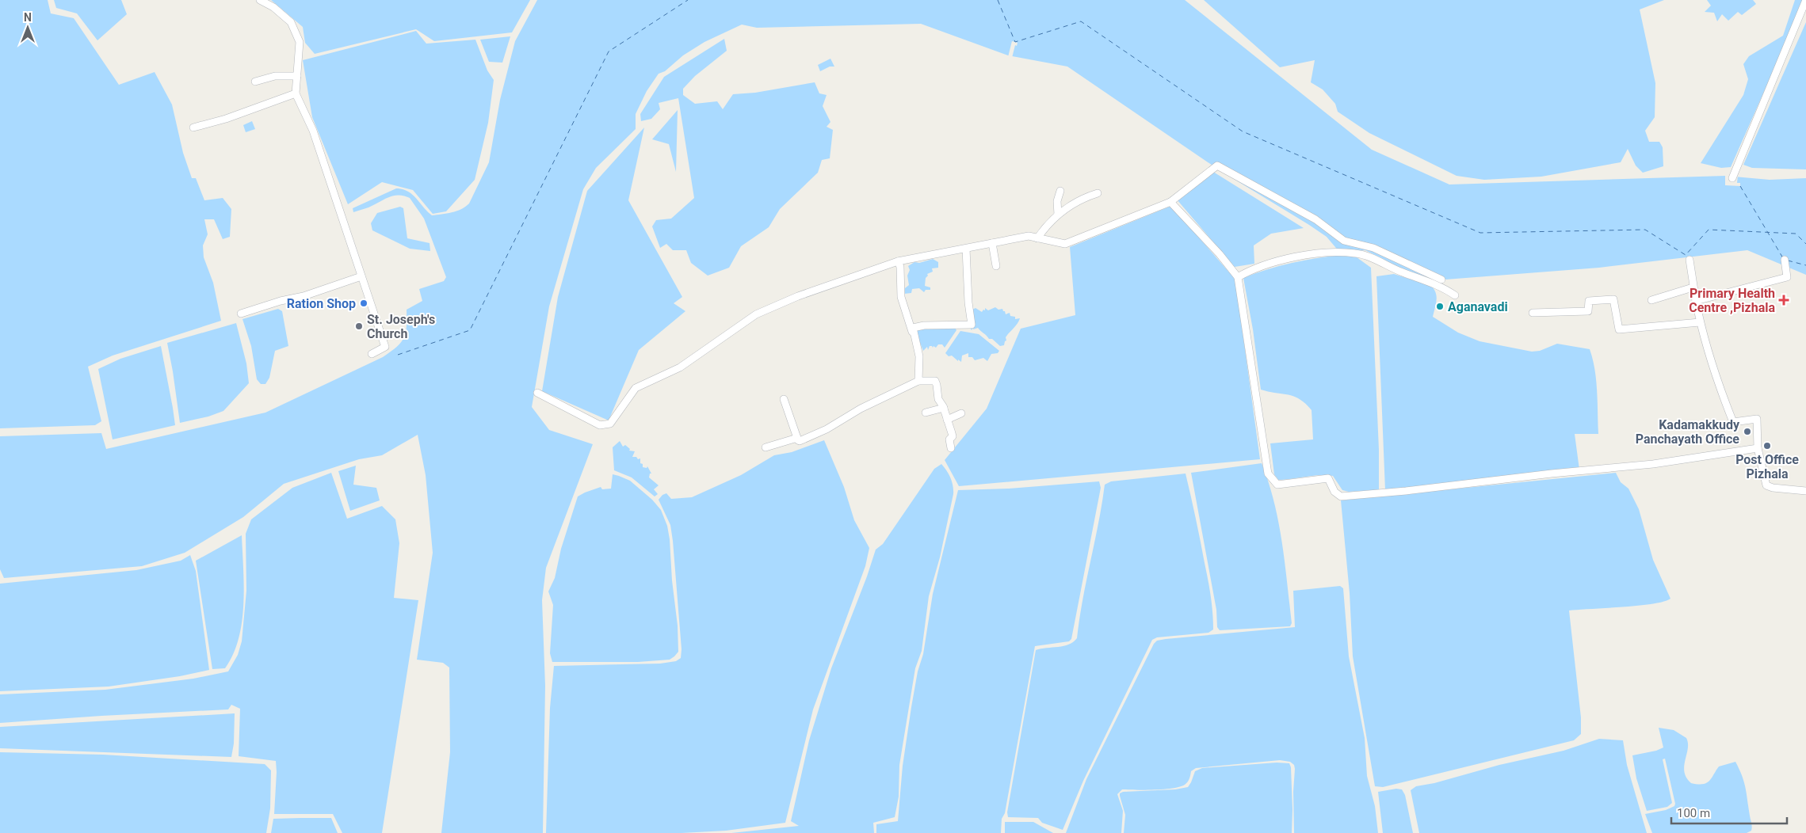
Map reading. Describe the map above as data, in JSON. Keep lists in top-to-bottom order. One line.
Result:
{"places":{"health":["Primary Health Centre ,Pizhala"],"other":["Ration Shop","Aganavadi","St. Joseph's Church","Kadamakkudy Panchayath Office","Post Office Pizhala"]},"scale_bar":"100 m","north":"top"}
